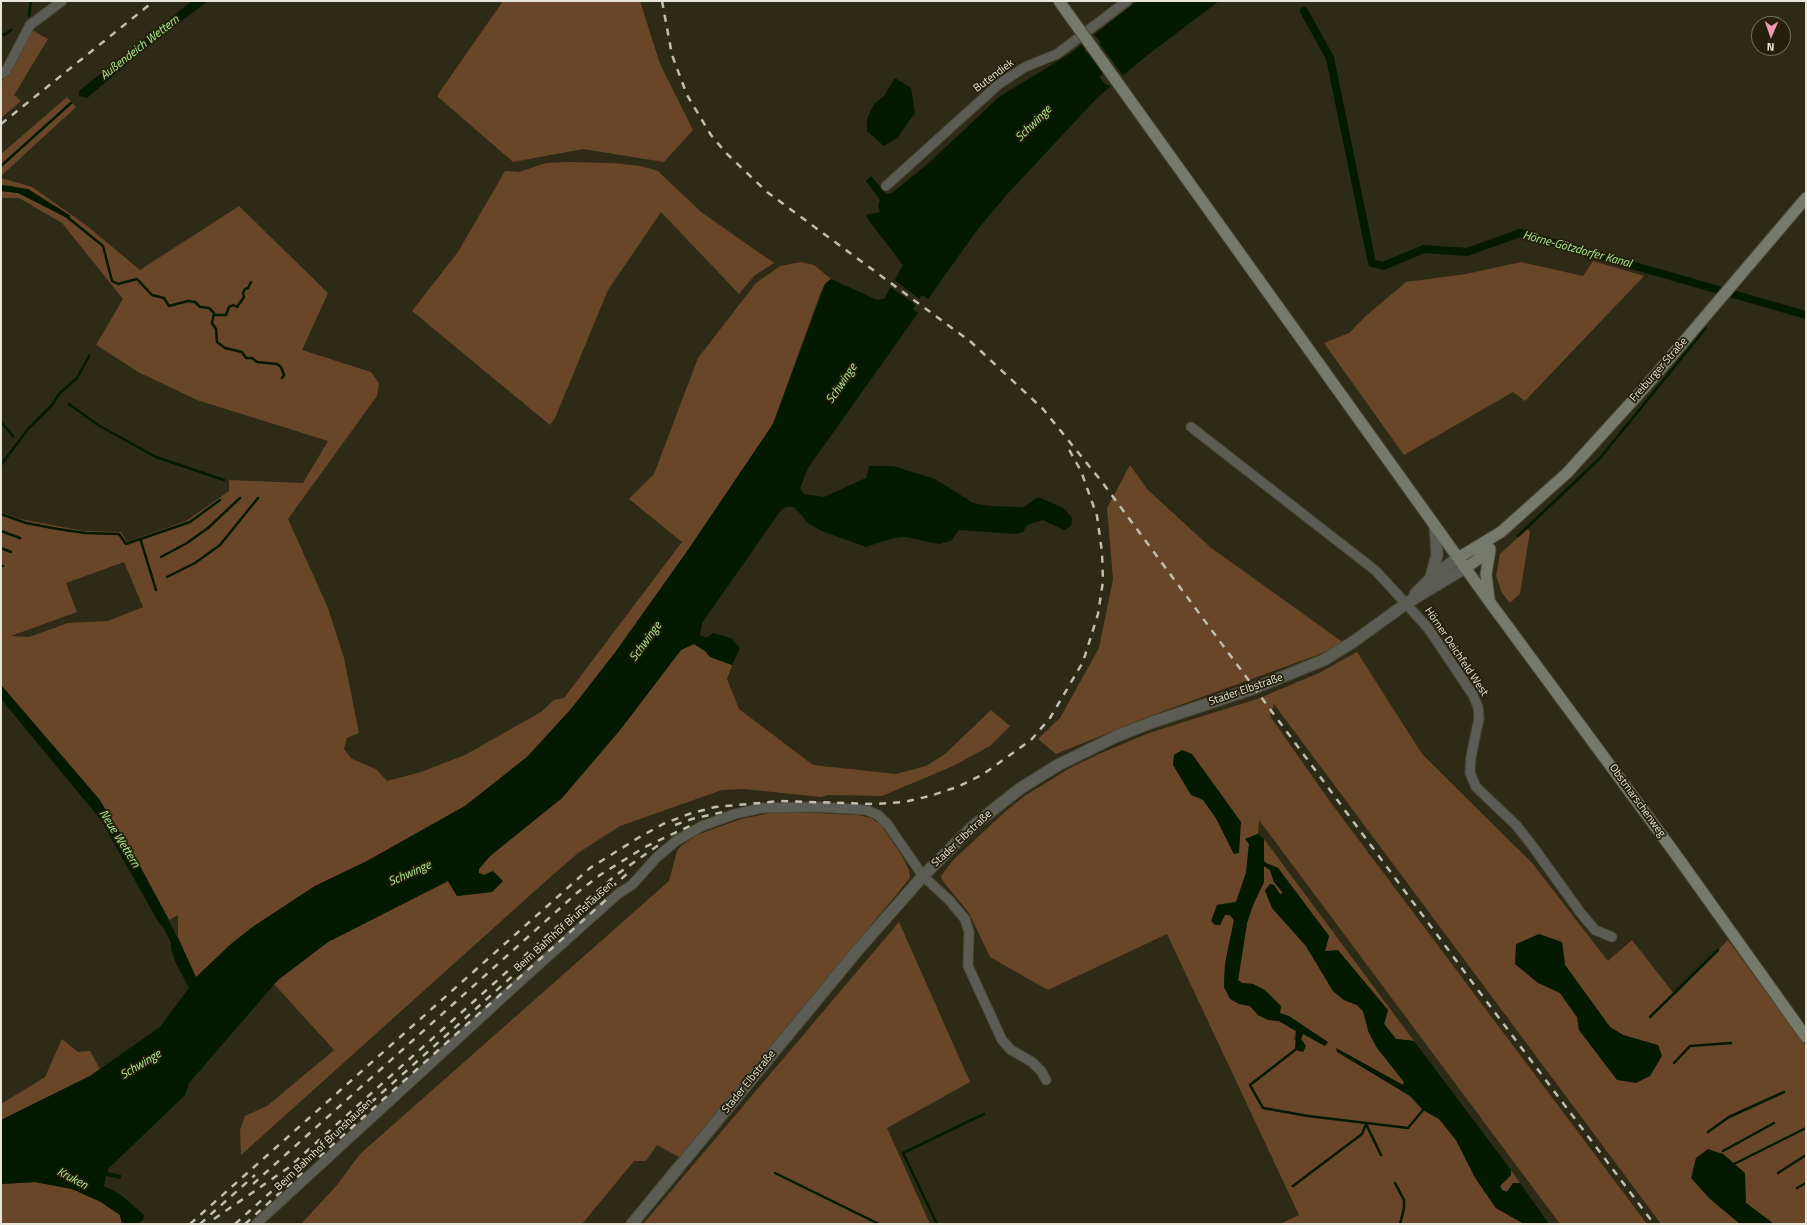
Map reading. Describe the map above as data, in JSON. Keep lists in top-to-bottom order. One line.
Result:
{"streets":{"main road":["Freiburger Straße","Obstmarschenweg"],"street":["Butendiek","Hörner Deichfeld West","Stader Elbstraße","Beim Bahnhof Brunshausen"]},"crossings":[["Freiburger Straße","Stader Elbstraße"],["Freiburger Straße","Obstmarschenweg"],["Hörner Deichfeld West","Stader Elbstraße"],["Stader Elbstraße","Obstmarschenweg"],["Stader Elbstraße","Beim Bahnhof Brunshausen"]],"water":["Außendeich Wettern","Schwinge","Hörne-Götzdorfer Kanal","Neue Wettern","Kruken"],"north":"bottom"}
